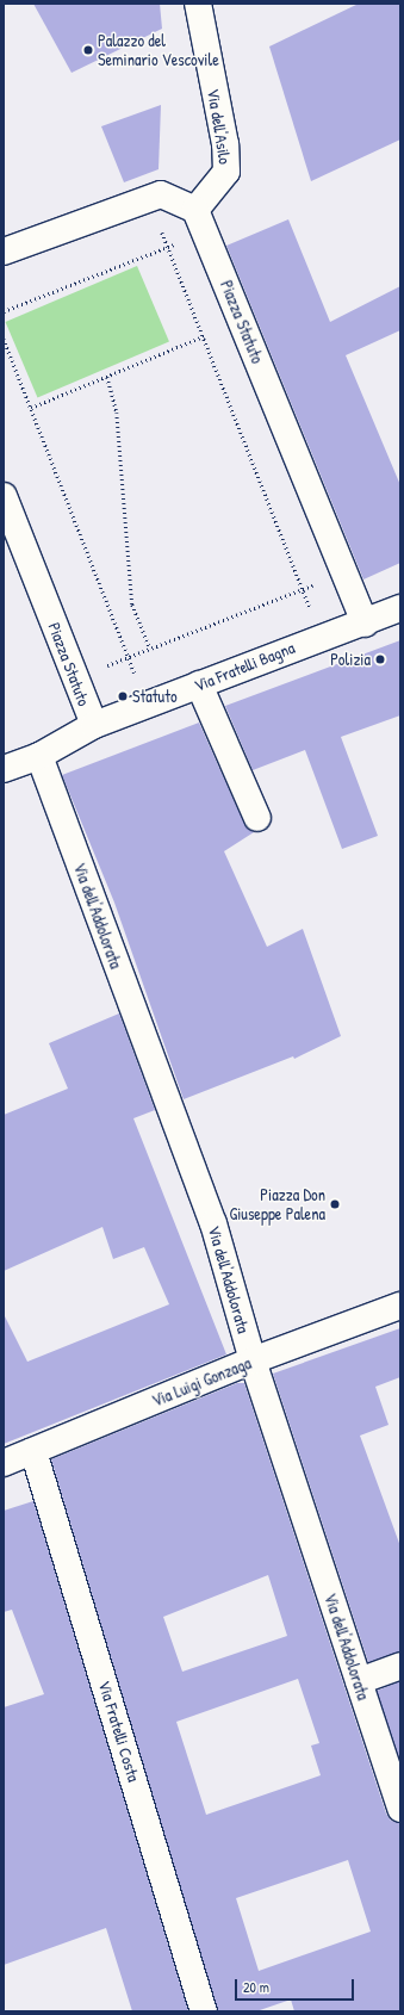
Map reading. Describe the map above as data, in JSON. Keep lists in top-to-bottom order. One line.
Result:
{"streets":{"street":["Via dell'Asilo","Piazza Statuto","Via Fratelli Bagna","Via dell'Addolorata","Via Luigi Gonzaga","Via Fratelli Costa"]},"crossings":[["Via dell'Asilo","Piazza Statuto"],["Piazza Statuto","Via Fratelli Bagna"],["Via Fratelli Bagna","Via dell'Addolorata"],["Via dell'Addolorata","Via Luigi Gonzaga"],["Via Luigi Gonzaga","Via Fratelli Costa"]],"places":["Palazzo del Seminario Vescovile","Polizia","Statuto","Piazza Don Giuseppe Palena"],"scale_bar":"20 m"}
